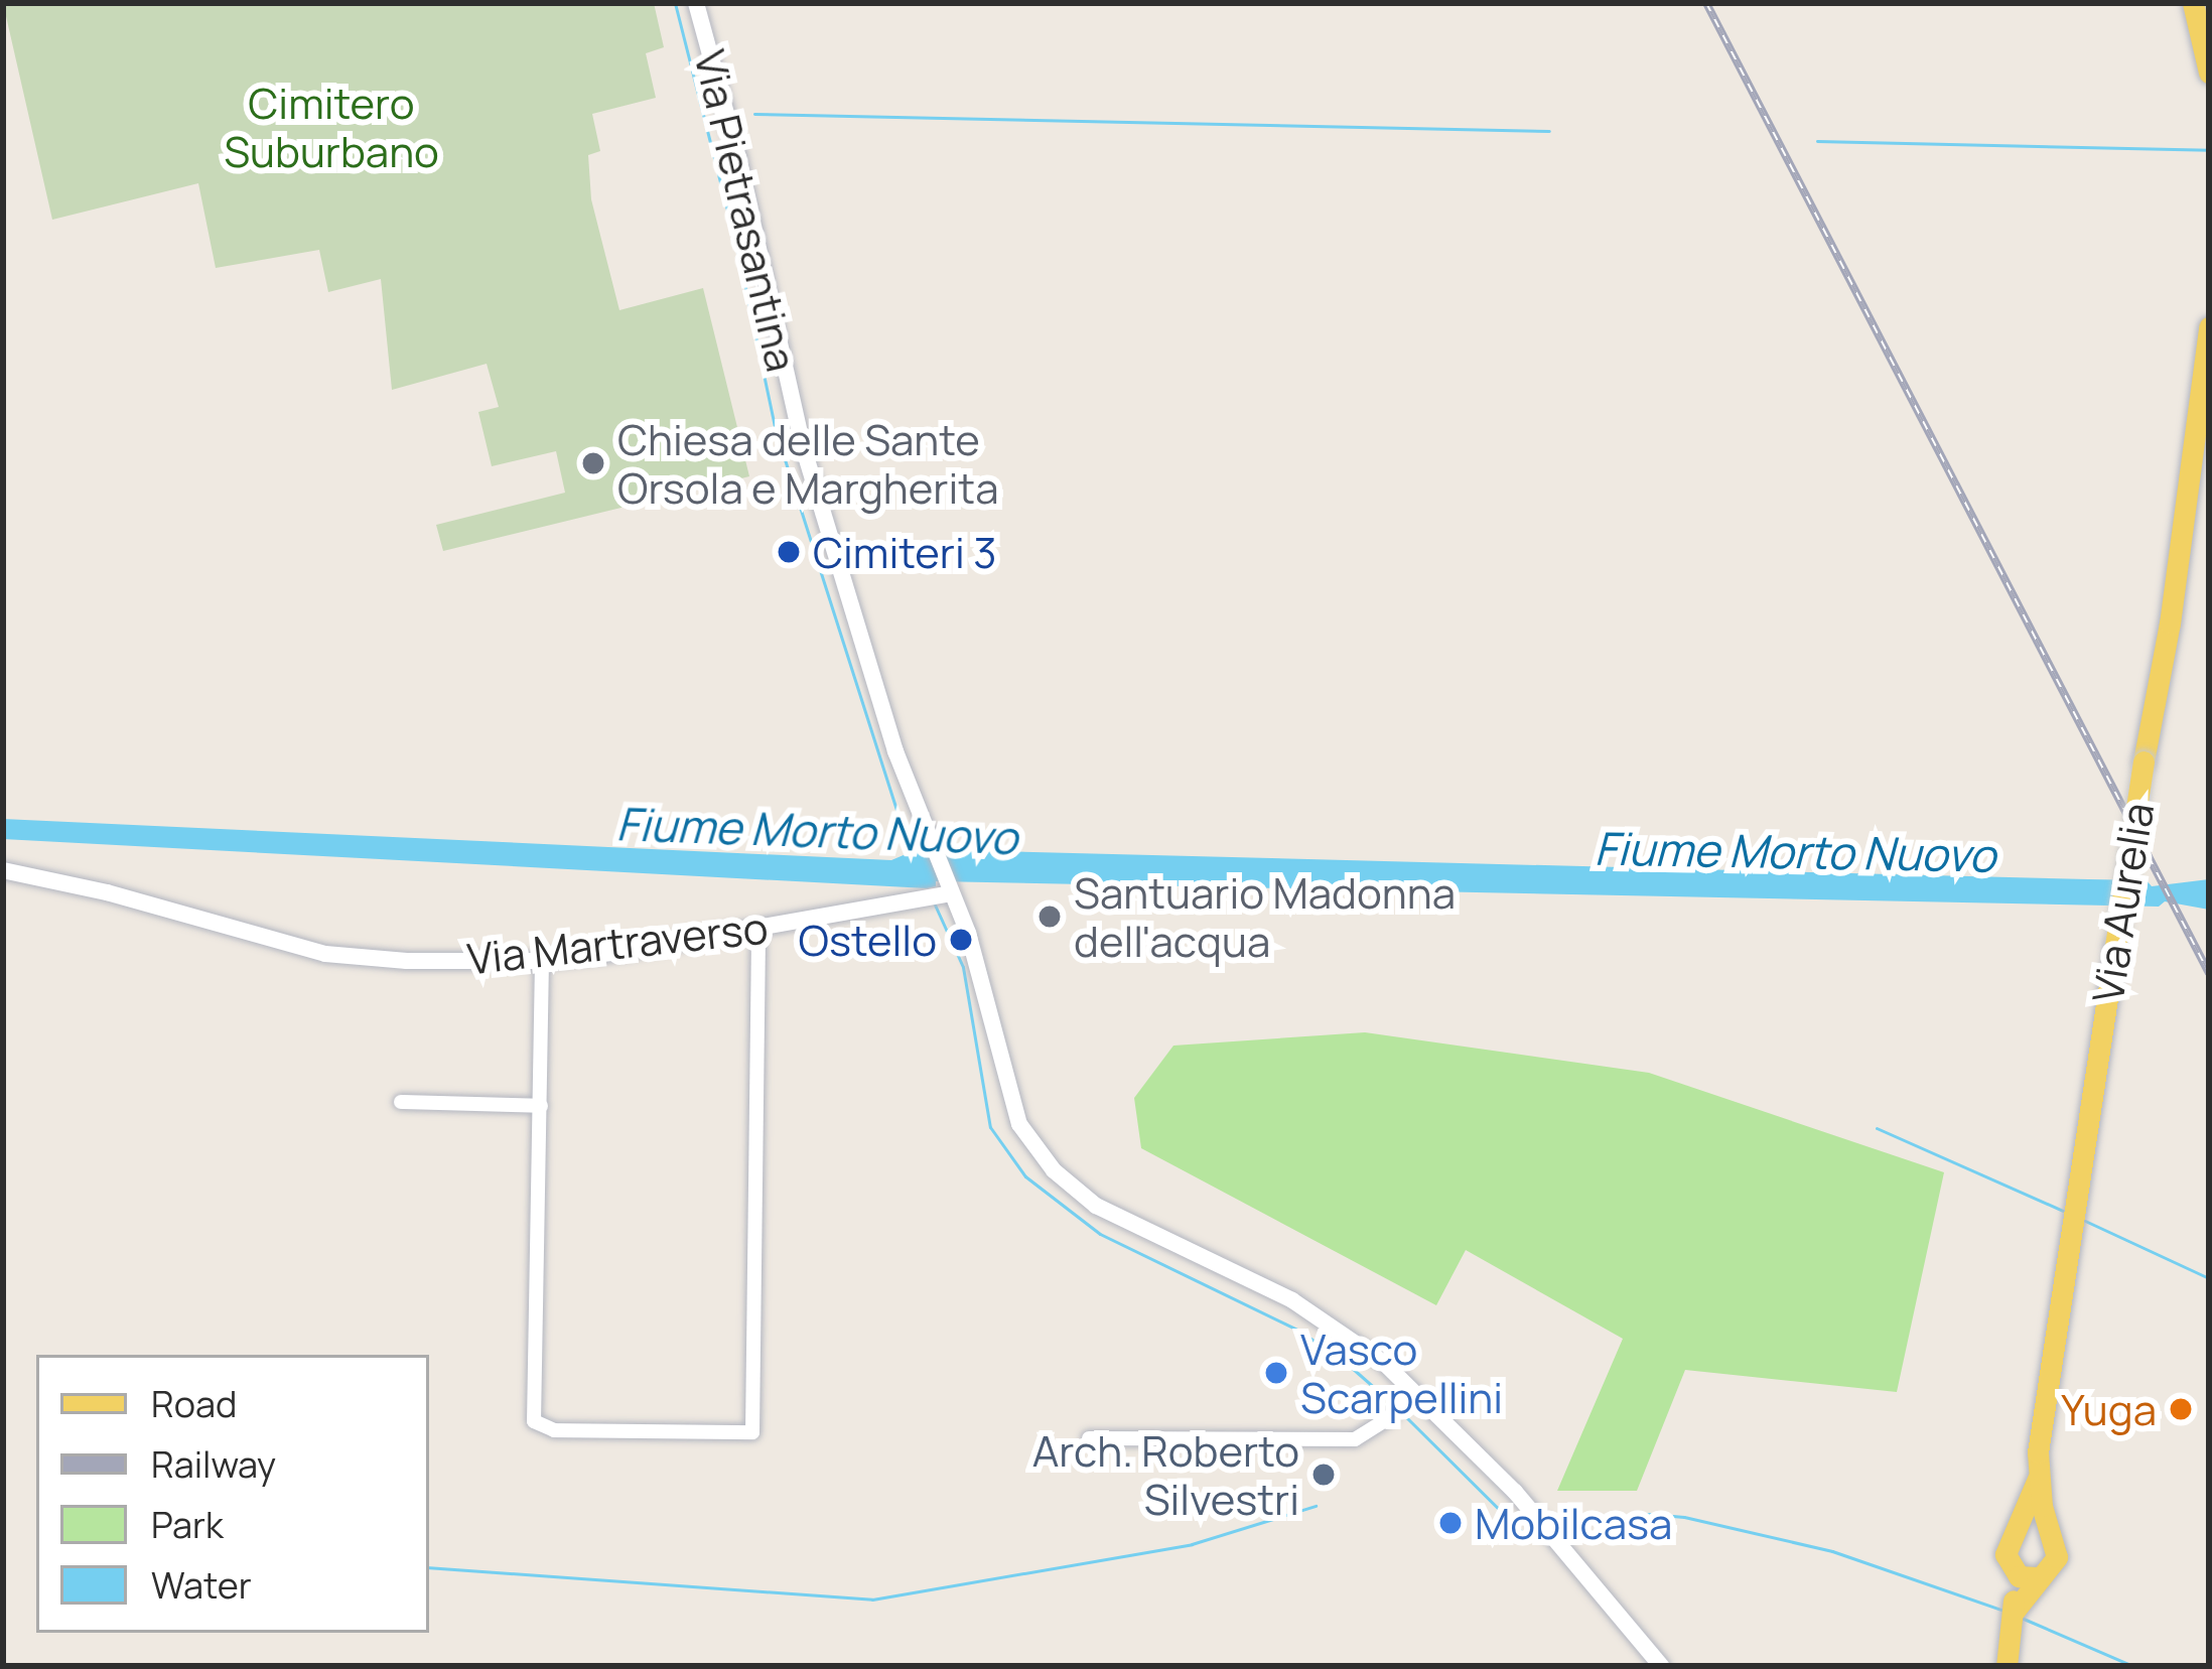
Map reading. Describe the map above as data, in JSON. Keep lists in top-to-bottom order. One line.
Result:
{"streets":{"main road":["Via Aurelia"],"street":["Via Pietrasantina","Via Martraverso"]},"crossings":[["Via Pietrasantina","Via Martraverso"]],"water":["Fiume Morto Nuovo"],"parks":["Cimitero Suburbano"],"places":["Chiesa delle Sante Orsola e Margherita","Cimiteri 3","Santuario Madonna dell'acqua","Ostello","Vasco Scarpellini","Yuga","Arch. Roberto Silvestri","Mobilcasa"],"legend":["Road","Railway","Park","Water"]}
